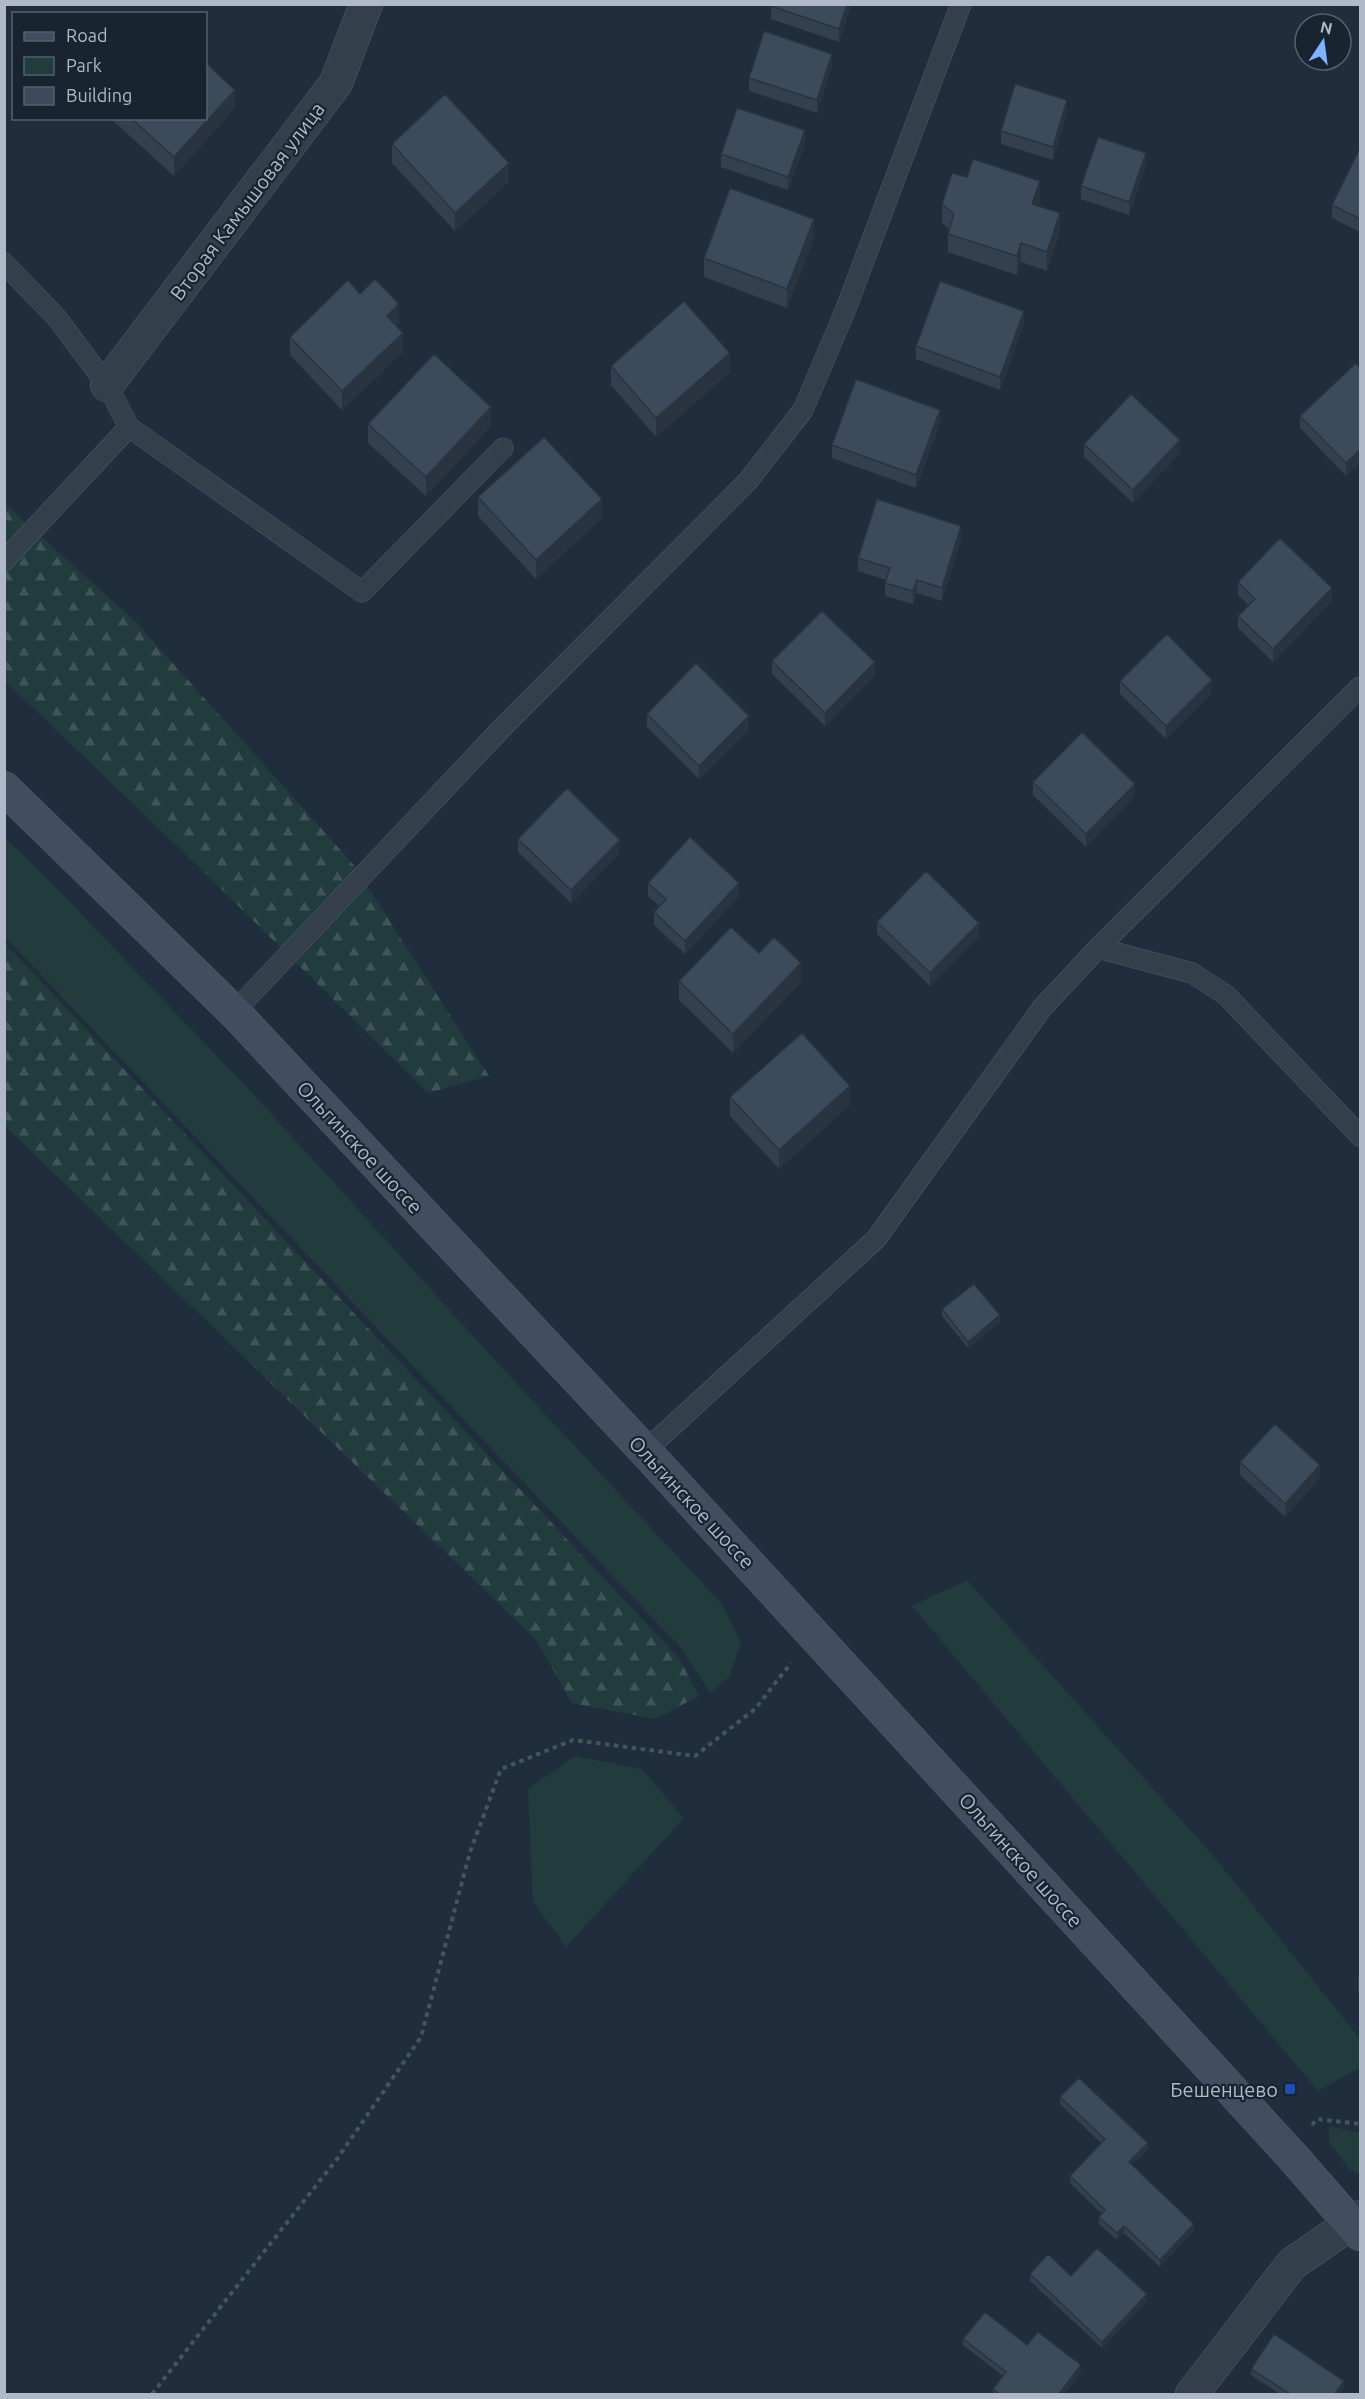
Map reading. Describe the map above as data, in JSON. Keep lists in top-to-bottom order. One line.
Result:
{"streets":{"main road":["Ольгинское шоссе"],"street":["Вторая Камышовая улица"]},"places":{"transit":["Бешенцево"]},"legend":["Road","Park","Building"],"north":"top"}
